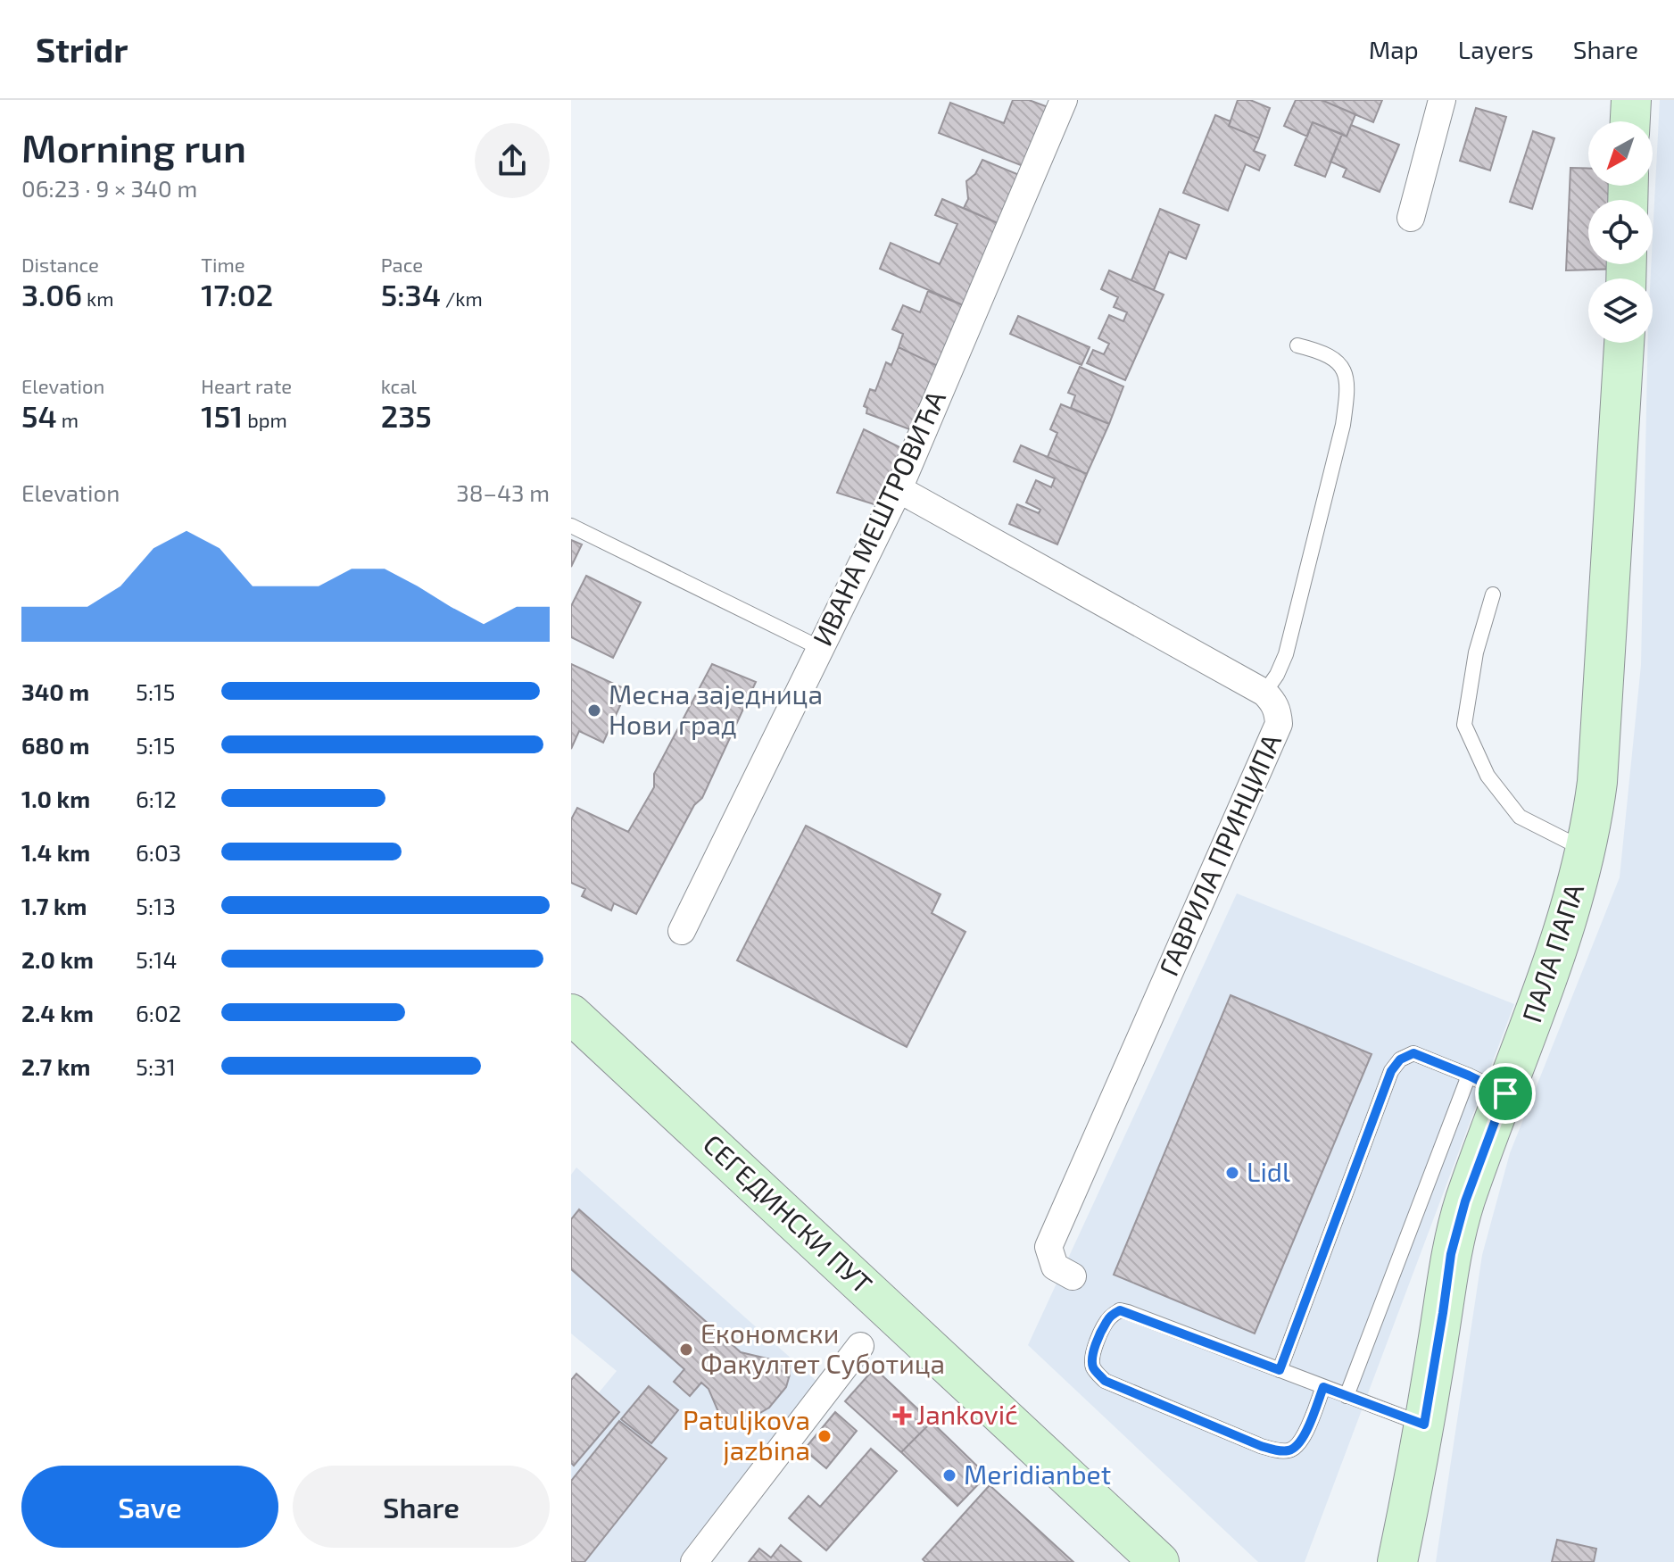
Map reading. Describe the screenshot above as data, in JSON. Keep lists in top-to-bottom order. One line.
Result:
{"streets":{"street":["ИВАНА МЕШТРОВИЋА","ГАВРИЛА ПРИНЦИПА","ПАЛА ПАПА","СЕГЕДИНСКИ ПУТ"]},"crossings":[["ИВАНА МЕШТРОВИЋА","ГАВРИЛА ПРИНЦИПА"]],"places":{"other":["Месна заједница Нови град","Lidl","Економски Факултет Суботица","Patuljkova jazbina","Meridianbet"],"health":["Janković"]},"north":"bottom left","page":{"header":"Stridr","nav":["Map","Layers","Share"],"heading":["Morning run","06:23 · 9 × 340 m"],"stats":[["Distance","3.06 km"],["Time","17:02"],["Pace","5:34 /km"],["Elevation","54 m"],["Heart rate","151 bpm"],["kcal","235"]],"chart":["Elevation","38–43 m"],"list":[{"name":"340 m","note":"5:15"},{"name":"680 m","note":"5:15"},{"name":"1.0 km","note":"6:12"},{"name":"1.4 km","note":"6:03"},{"name":"1.7 km","note":"5:13"},{"name":"2.0 km","note":"5:14"},{"name":"2.4 km","note":"6:02"},{"name":"2.7 km","note":"5:31"}],"buttons":["Save","Share"]}}
